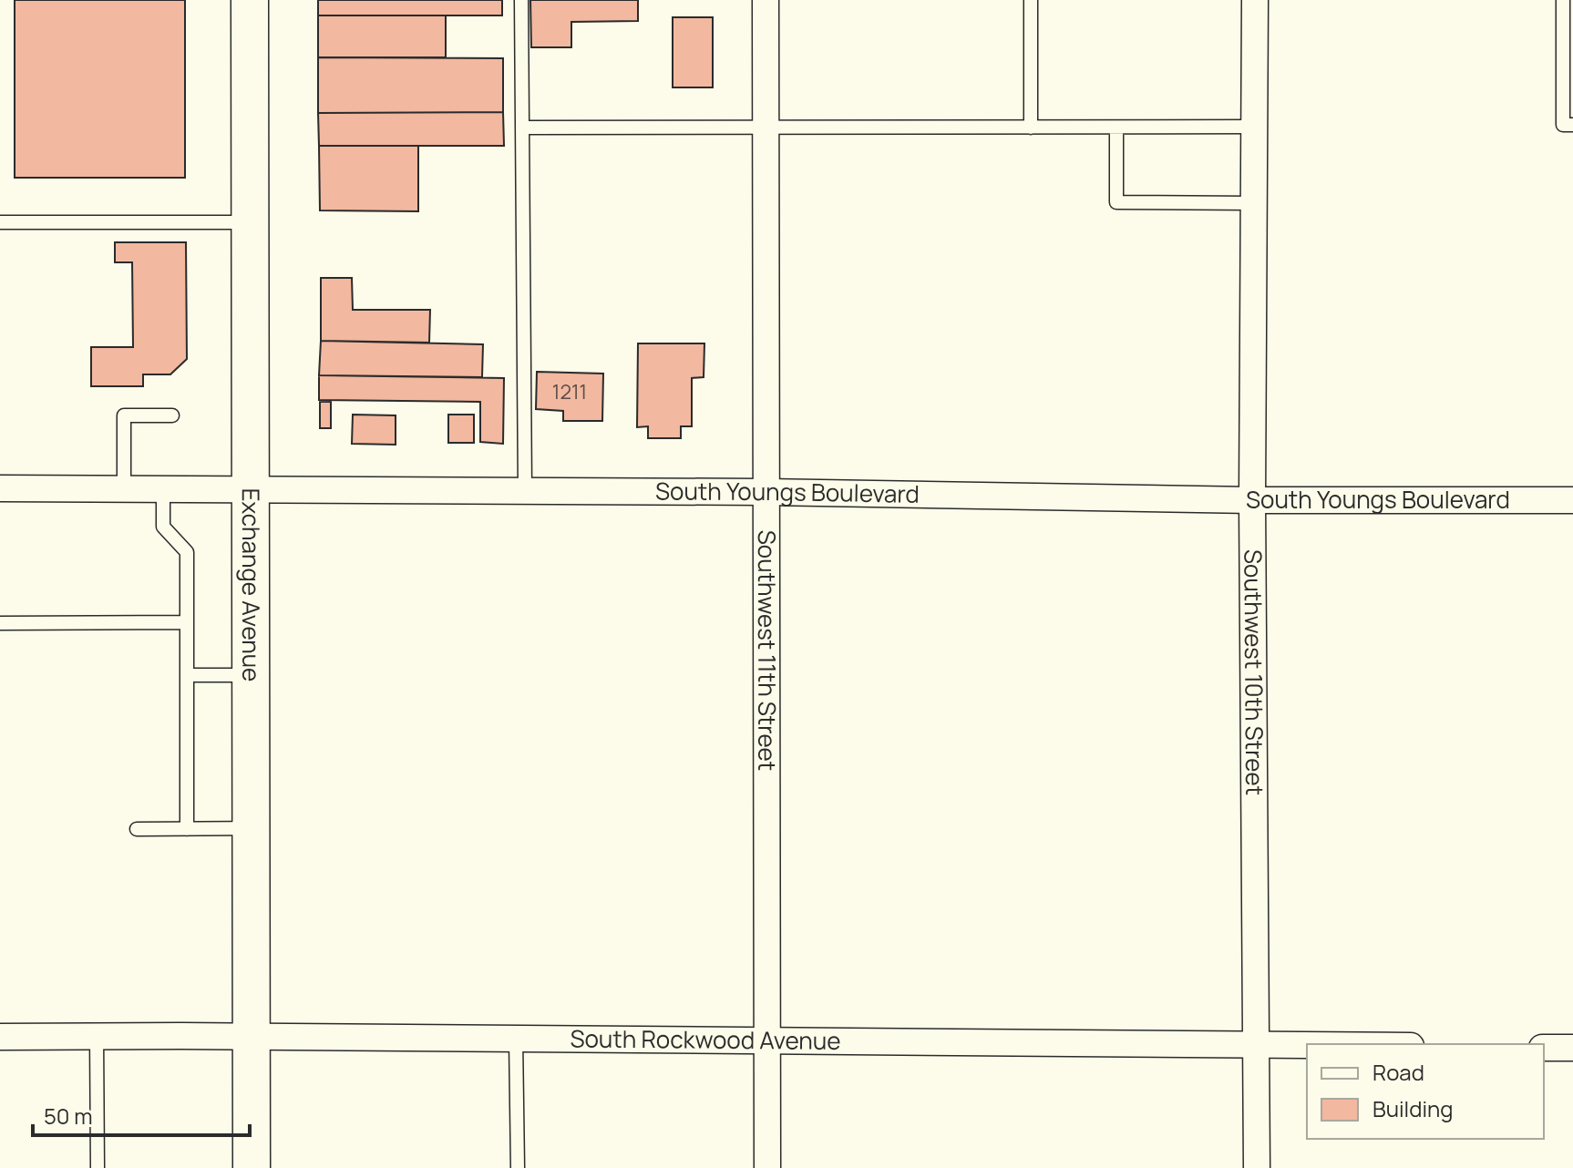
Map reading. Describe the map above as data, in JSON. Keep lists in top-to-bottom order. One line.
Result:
{"streets":{"main road":["Exchange Avenue"],"street":["South Youngs Boulevard","Southwest 11th Street","Southwest 10th Street","South Rockwood Avenue"]},"crossings":[["South Youngs Boulevard","Exchange Avenue"],["South Youngs Boulevard","Southwest 11th Street"],["South Youngs Boulevard","Southwest 10th Street"],["Exchange Avenue","South Rockwood Avenue"],["Southwest 11th Street","South Rockwood Avenue"],["Southwest 10th Street","South Rockwood Avenue"]],"house_numbers":["1211"],"legend":["Road","Building"],"scale_bar":"50 m"}
